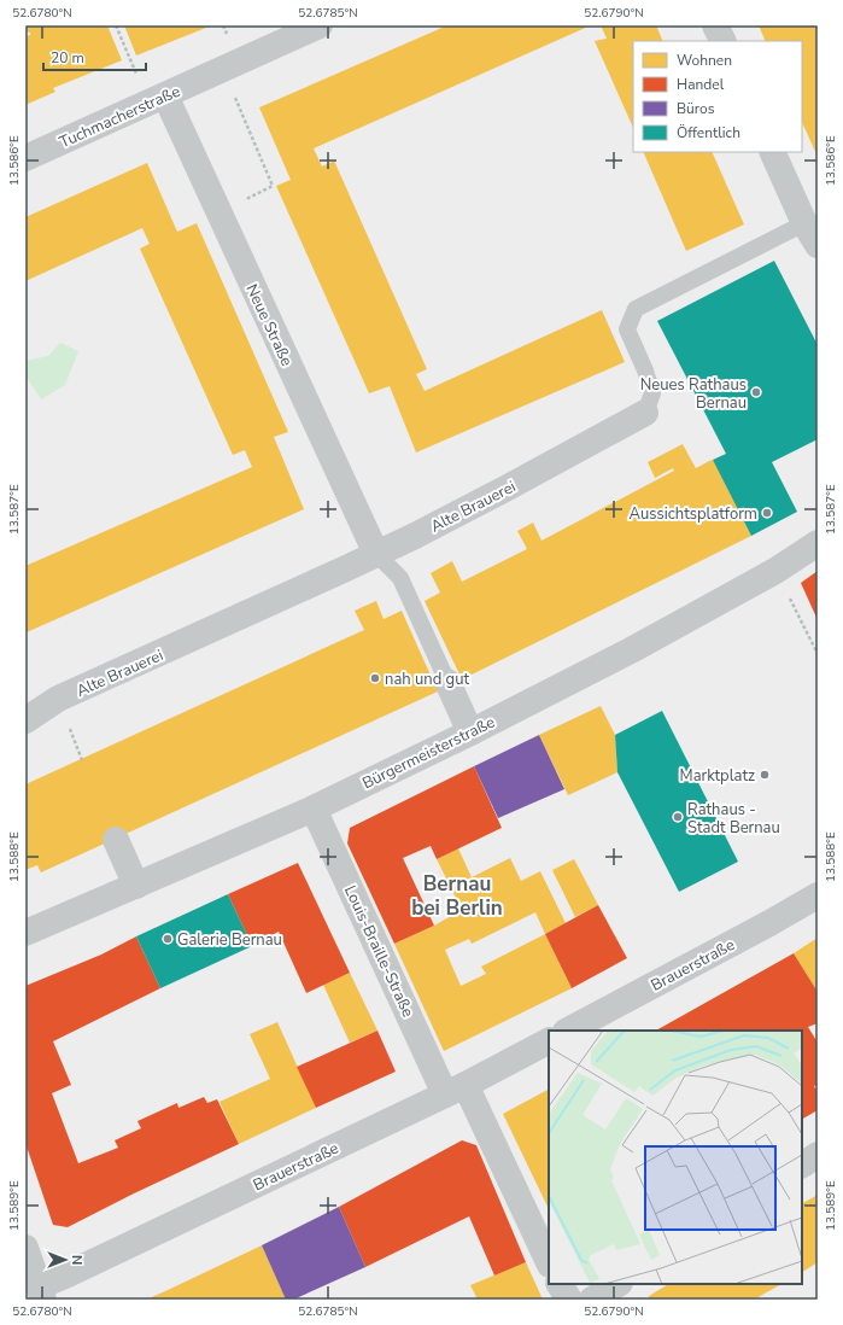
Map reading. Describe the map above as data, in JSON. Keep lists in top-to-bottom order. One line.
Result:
{"streets":{"street":["Tuchmacherstraße","Neue Straße","Alte Brauerei","Bürgermeisterstraße","Louis-Braille-Straße","Brauerstraße"]},"crossings":[["Tuchmacherstraße","Neue Straße"],["Neue Straße","Alte Brauerei"],["Bürgermeisterstraße","Louis-Braille-Straße"],["Louis-Braille-Straße","Brauerstraße"]],"districts":["Bernau bei Berlin"],"places":["Neues Rathaus Bernau","Aussichtsplatform","nah und gut","Marktplatz","Rathaus - Stadt Bernau","Galerie Bernau"],"legend":["Wohnen","Handel","Büros","Öffentlich"],"scale_bar":"20 m","north":"right","coordinates":["52.6780°N","52.6785°N","52.6790°N","13.586°E","13.587°E","13.588°E","13.589°E"]}
